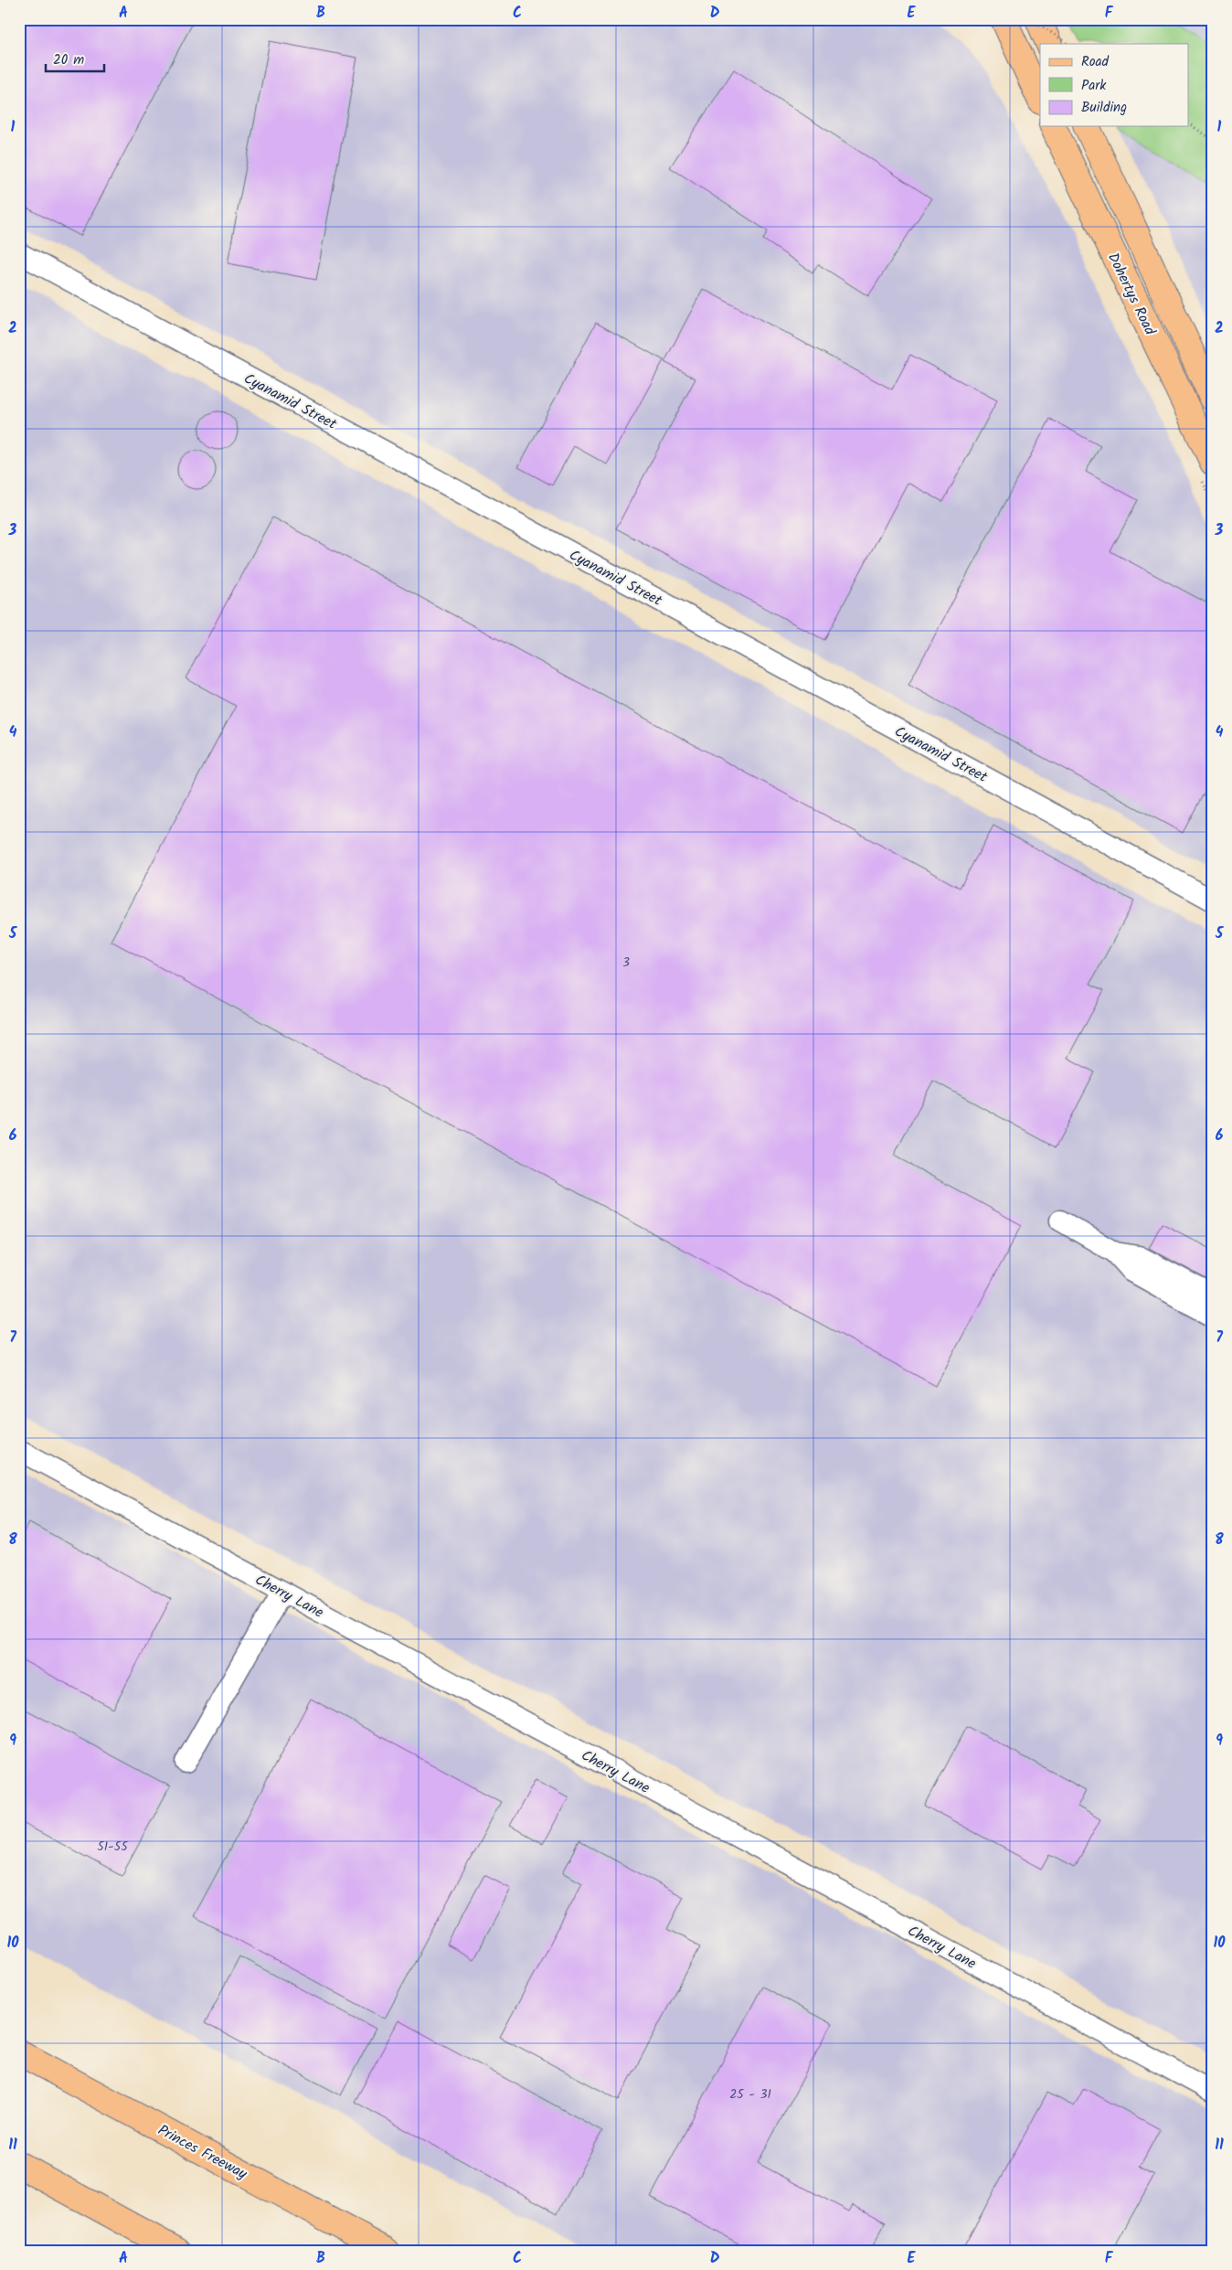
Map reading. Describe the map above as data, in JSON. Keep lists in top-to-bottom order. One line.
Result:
{"streets":{"main road":["Dohertys Road","Princes Freeway"],"street":["Cyanamid Street","Cherry Lane"]},"house_numbers":["3","51-55","25 - 31"],"legend":["Road","Park","Building"],"scale_bar":"20 m","grid":{"columns":["A","B","C","D","E","F"],"rows":["1","2","3","4","5","6","7","8","9","10","11"]}}
